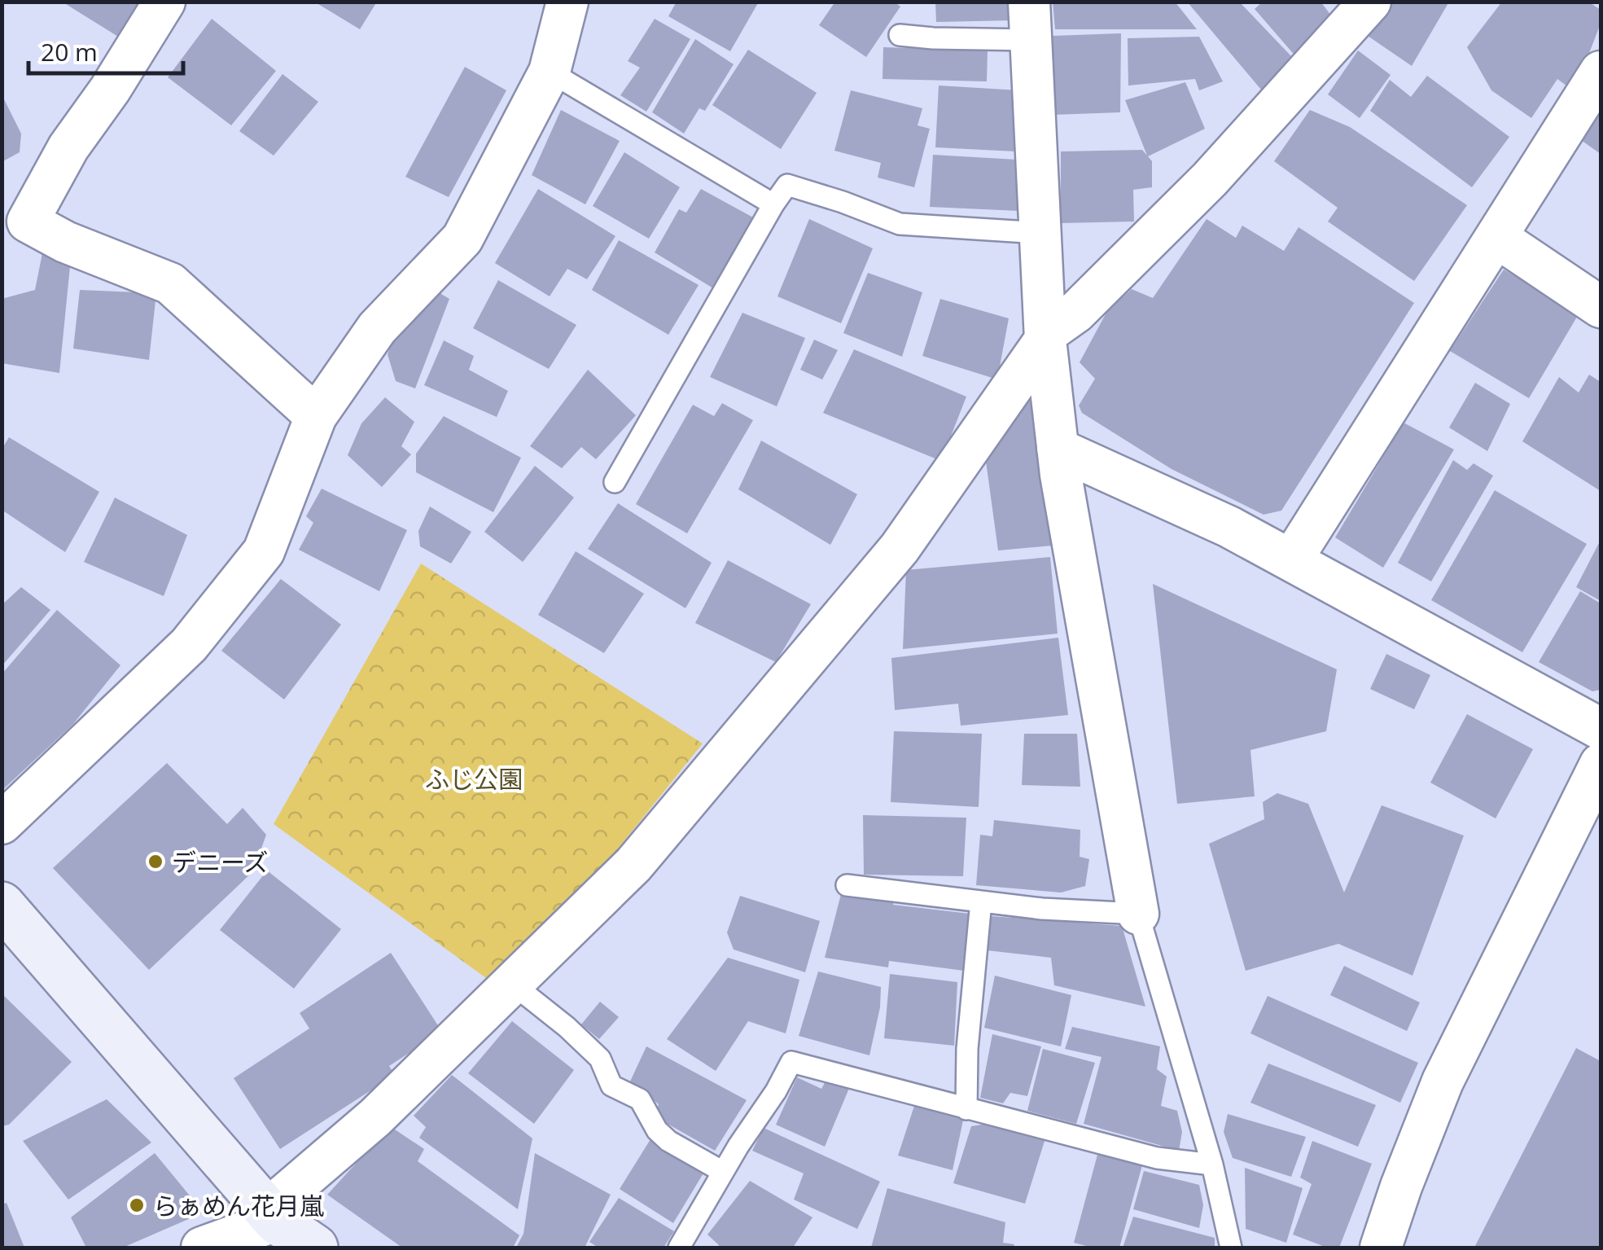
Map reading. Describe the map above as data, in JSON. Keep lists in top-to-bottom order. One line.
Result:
{"parks":["ふじ公園"],"places":["デニーズ","らぁめん花月嵐"],"scale_bar":"20 m"}
